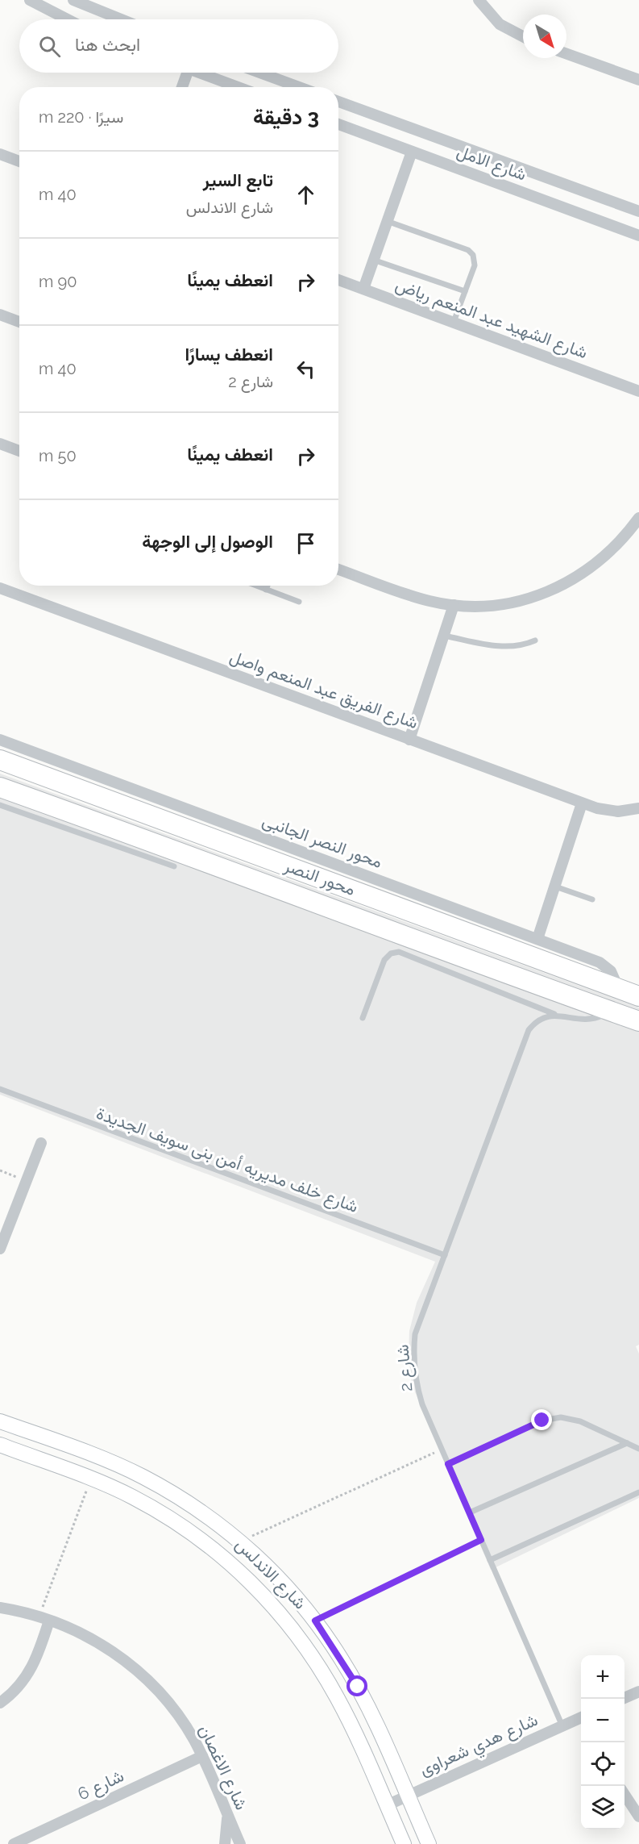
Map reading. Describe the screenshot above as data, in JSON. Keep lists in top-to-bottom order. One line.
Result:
{"streets":{"highway":["محور النصر"],"street":["شارع الامل","شارع الشهيد عبد المنعم رياض","شارع الفريق عبد المنعم واصل","محور النصر الجانبى","شارع الاندلس","شارع هدي شعراوى","شارع الاغصان","شارع 6"],"lane":["شارع خلف مديريه أمن بنى سويف الجديدة","شارع 2"]},"crossings":[["محور النصر الجانبى","محور النصر"],["شارع خلف مديريه أمن بنى سويف الجديدة","شارع 2"],["شارع 2","شارع هدي شعراوى"],["شارع الاندلس","شارع هدي شعراوى"],["شارع الاغصان","شارع 6"]],"north":"bottom right","page":{"search":"ابحث هنا","heading":["3 دقيقة","سيرًا · 220 m"],"list":[["تابع السير","شارع الاندلس","40 m"],["انعطف يمينًا","90 m"],["انعطف يسارًا","شارع 2","40 m"],["انعطف يمينًا","50 m"],"الوصول إلى الوجهة"],"map_buttons":["+","−"]}}
